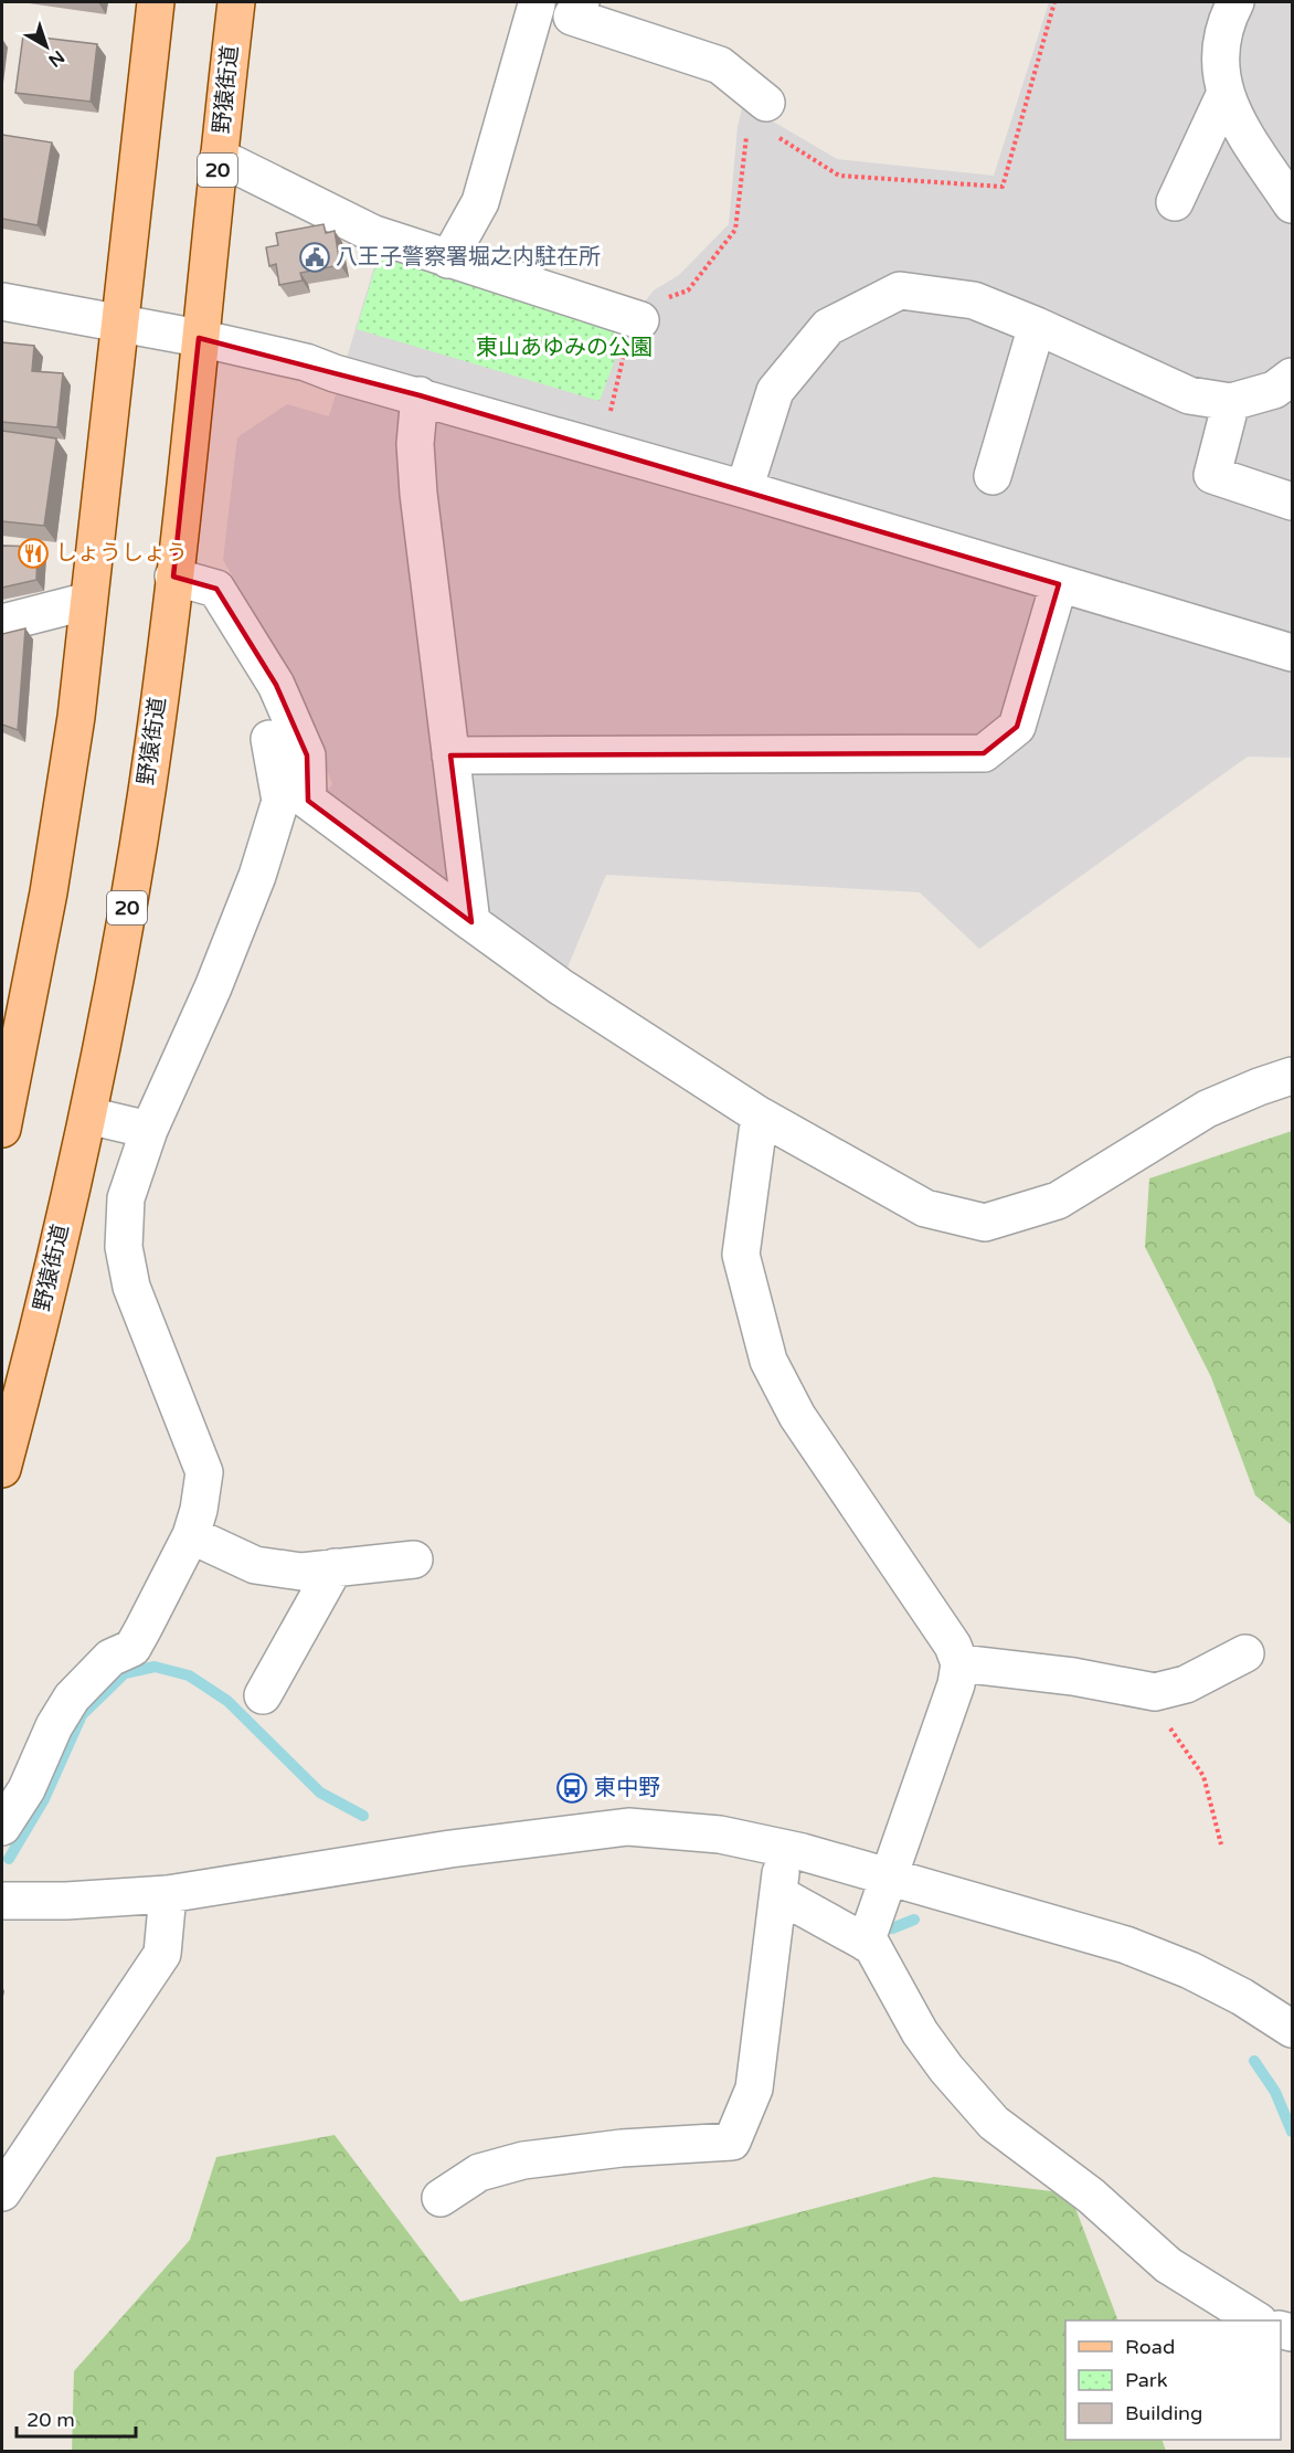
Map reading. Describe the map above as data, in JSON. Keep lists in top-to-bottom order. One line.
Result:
{"streets":{"main road":["野猿街道","20"]},"parks":["東山あゆみの公園"],"places":{"public building":["八王子警察署堀之内駐在所"],"restaurant":["しょうしょう"],"bus stop":["東中野"]},"legend":["Road","Park","Building"],"scale_bar":"20 m","north":"bottom right"}
